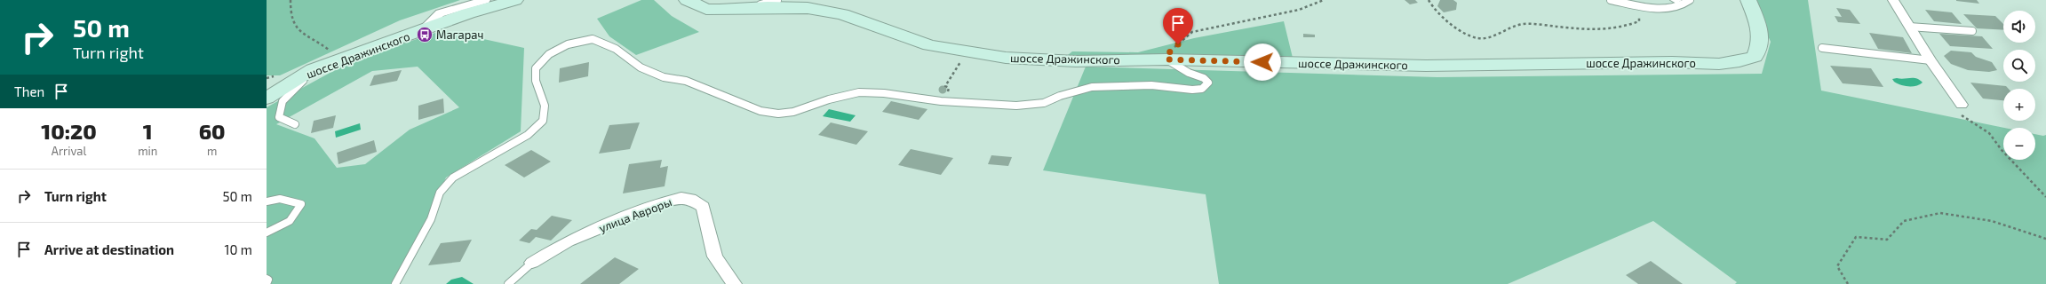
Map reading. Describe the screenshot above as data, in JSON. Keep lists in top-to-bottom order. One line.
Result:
{"streets":{"main road":["шоссе Дражинского"],"street":["улица Авроры"]},"places":{"bus stop":["Магарач"]},"page":{"turn":["50 m","Turn right"],"map_buttons":["+","−"],"then":"Then","eta":["10:20","Arrival","1","min","60","m"],"list":[{"name":"Turn right","value":"50 m"},{"name":"Arrive at destination","value":"10 m"}]}}
